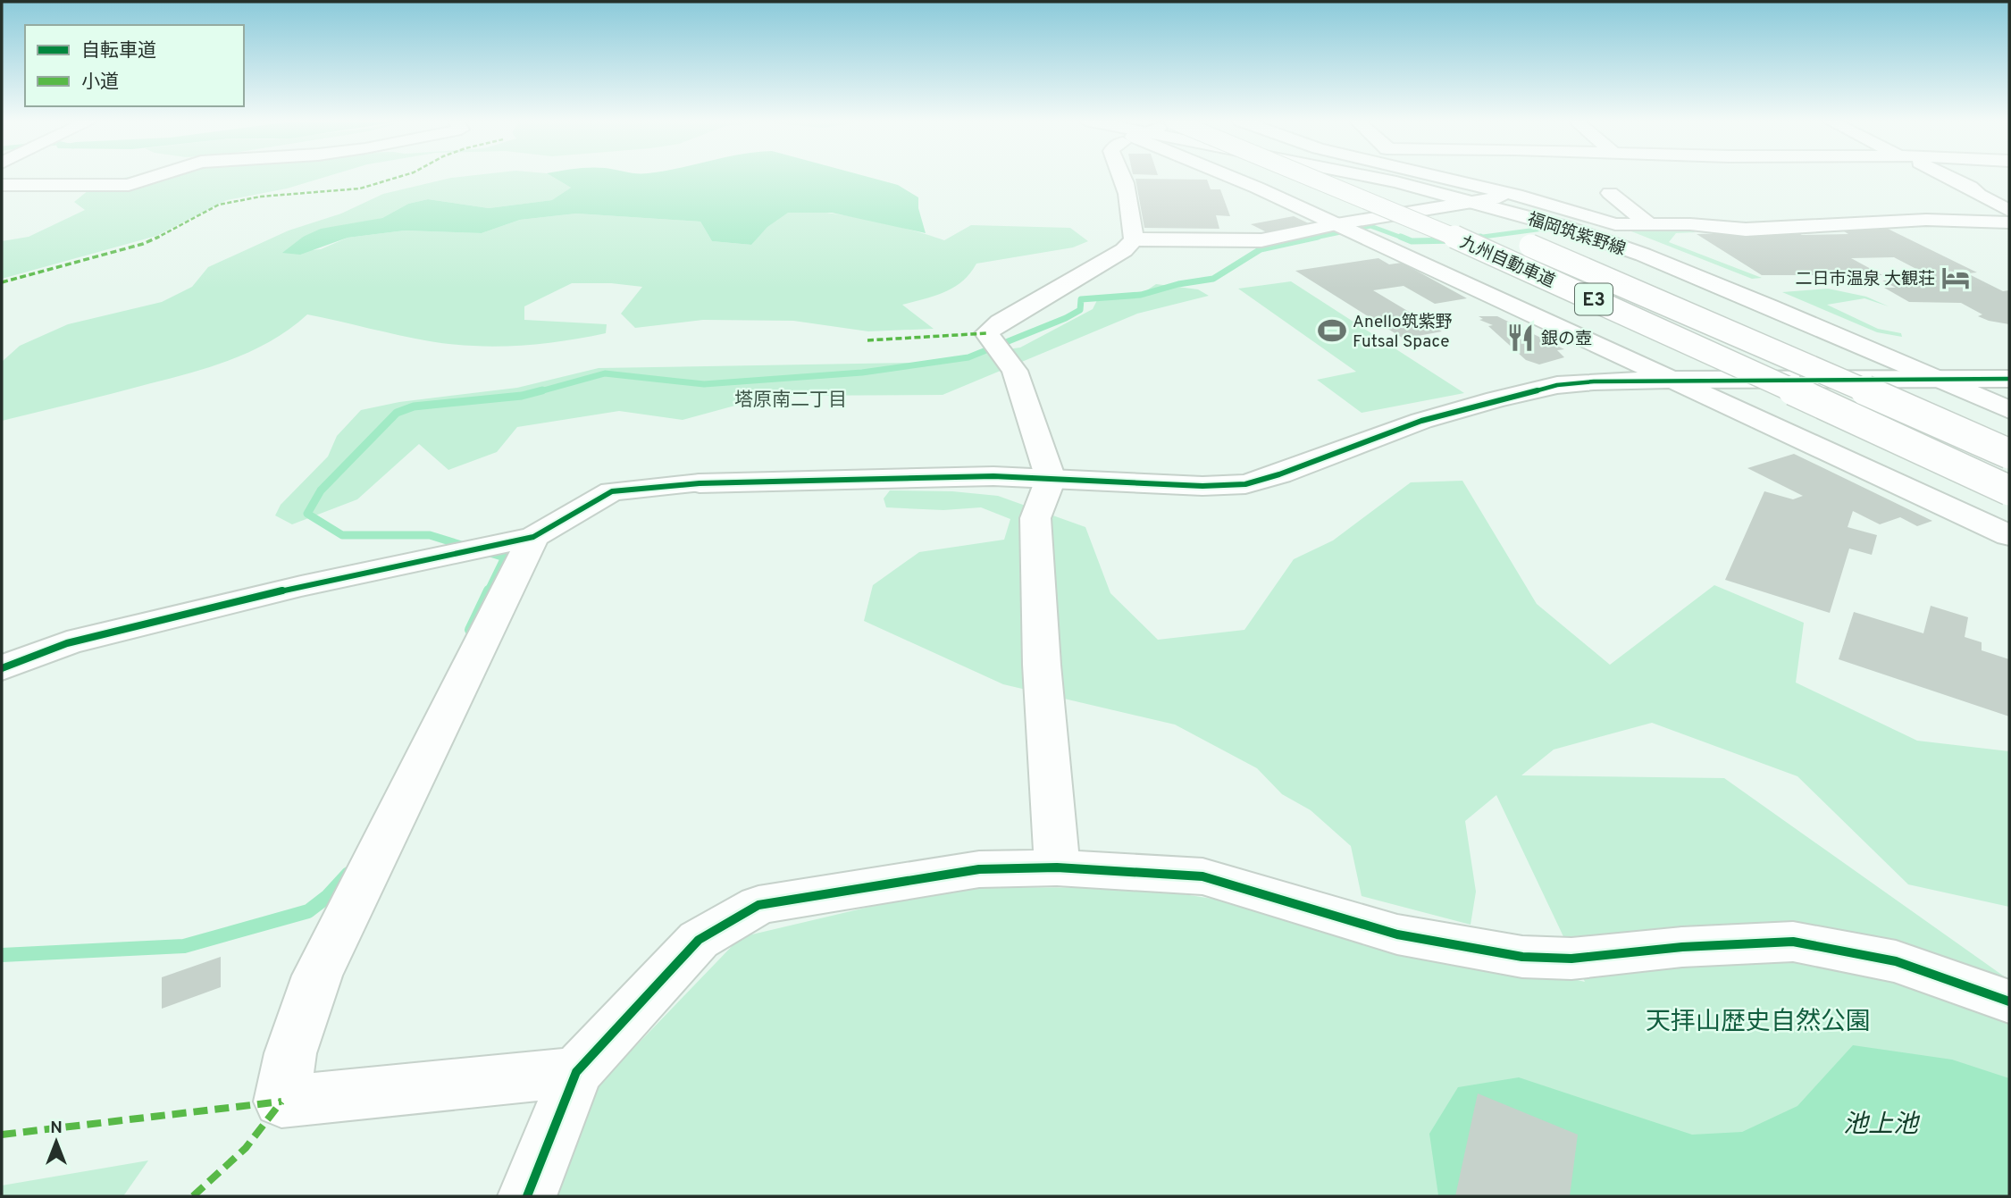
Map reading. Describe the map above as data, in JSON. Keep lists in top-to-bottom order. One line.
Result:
{"streets":{"main road":["福岡筑紫野線","九州自動車道","E3"]},"districts":["塔原南二丁目"],"water":["池上池"],"parks":["天拝山歴史自然公園"],"places":{"hotel":["二日市温泉 大観荘"],"sports":["Anello筑紫野 Futsal Space"],"restaurant":["銀の壺"]},"legend":["自転車道","小道"],"north":"top"}
